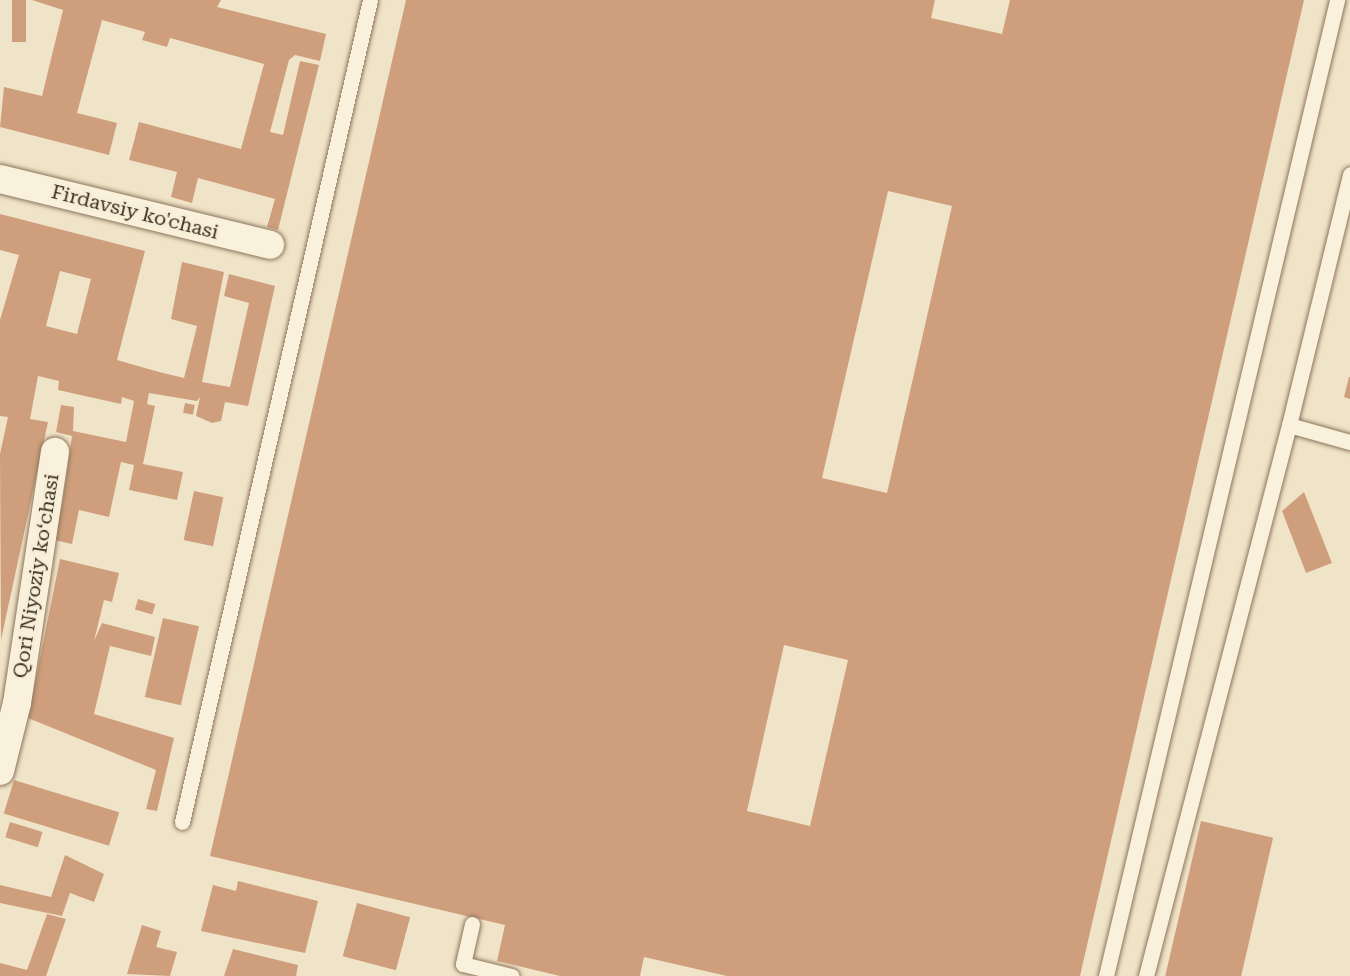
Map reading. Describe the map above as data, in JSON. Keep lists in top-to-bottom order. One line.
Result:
{"streets":{"street":["Firdavsiy ko'chasi","Qori Niyoziy koʻchasi"]}}
